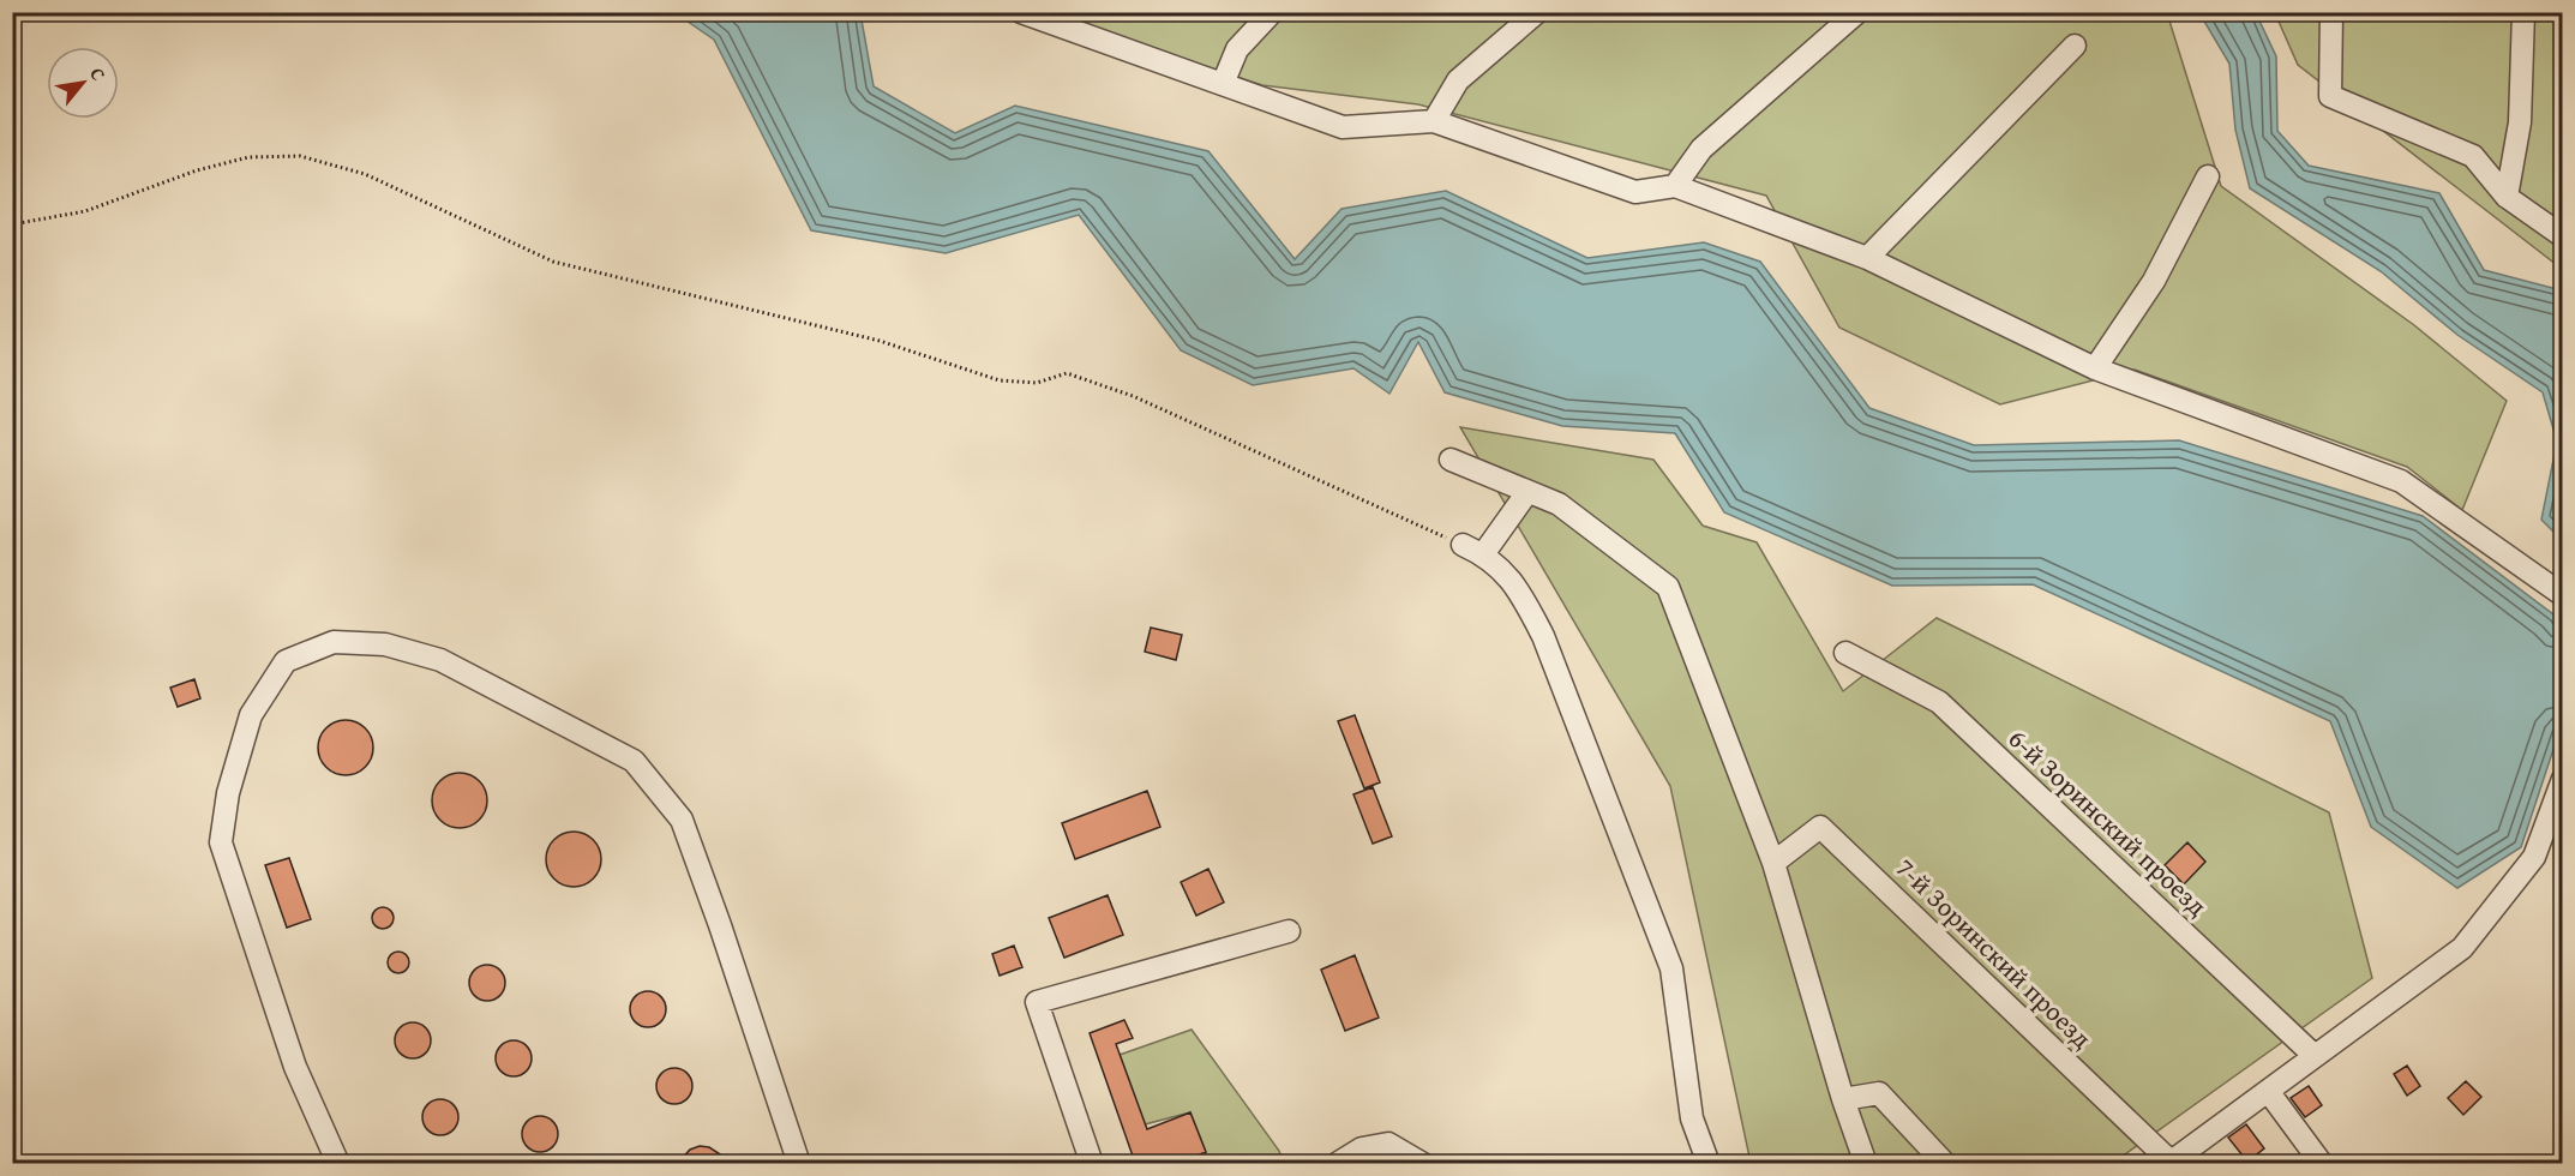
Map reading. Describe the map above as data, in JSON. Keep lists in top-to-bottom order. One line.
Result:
{"streets":{"street":["6-й Зоринский проезд","7-й Зоринский проезд"]},"north":"top right"}
